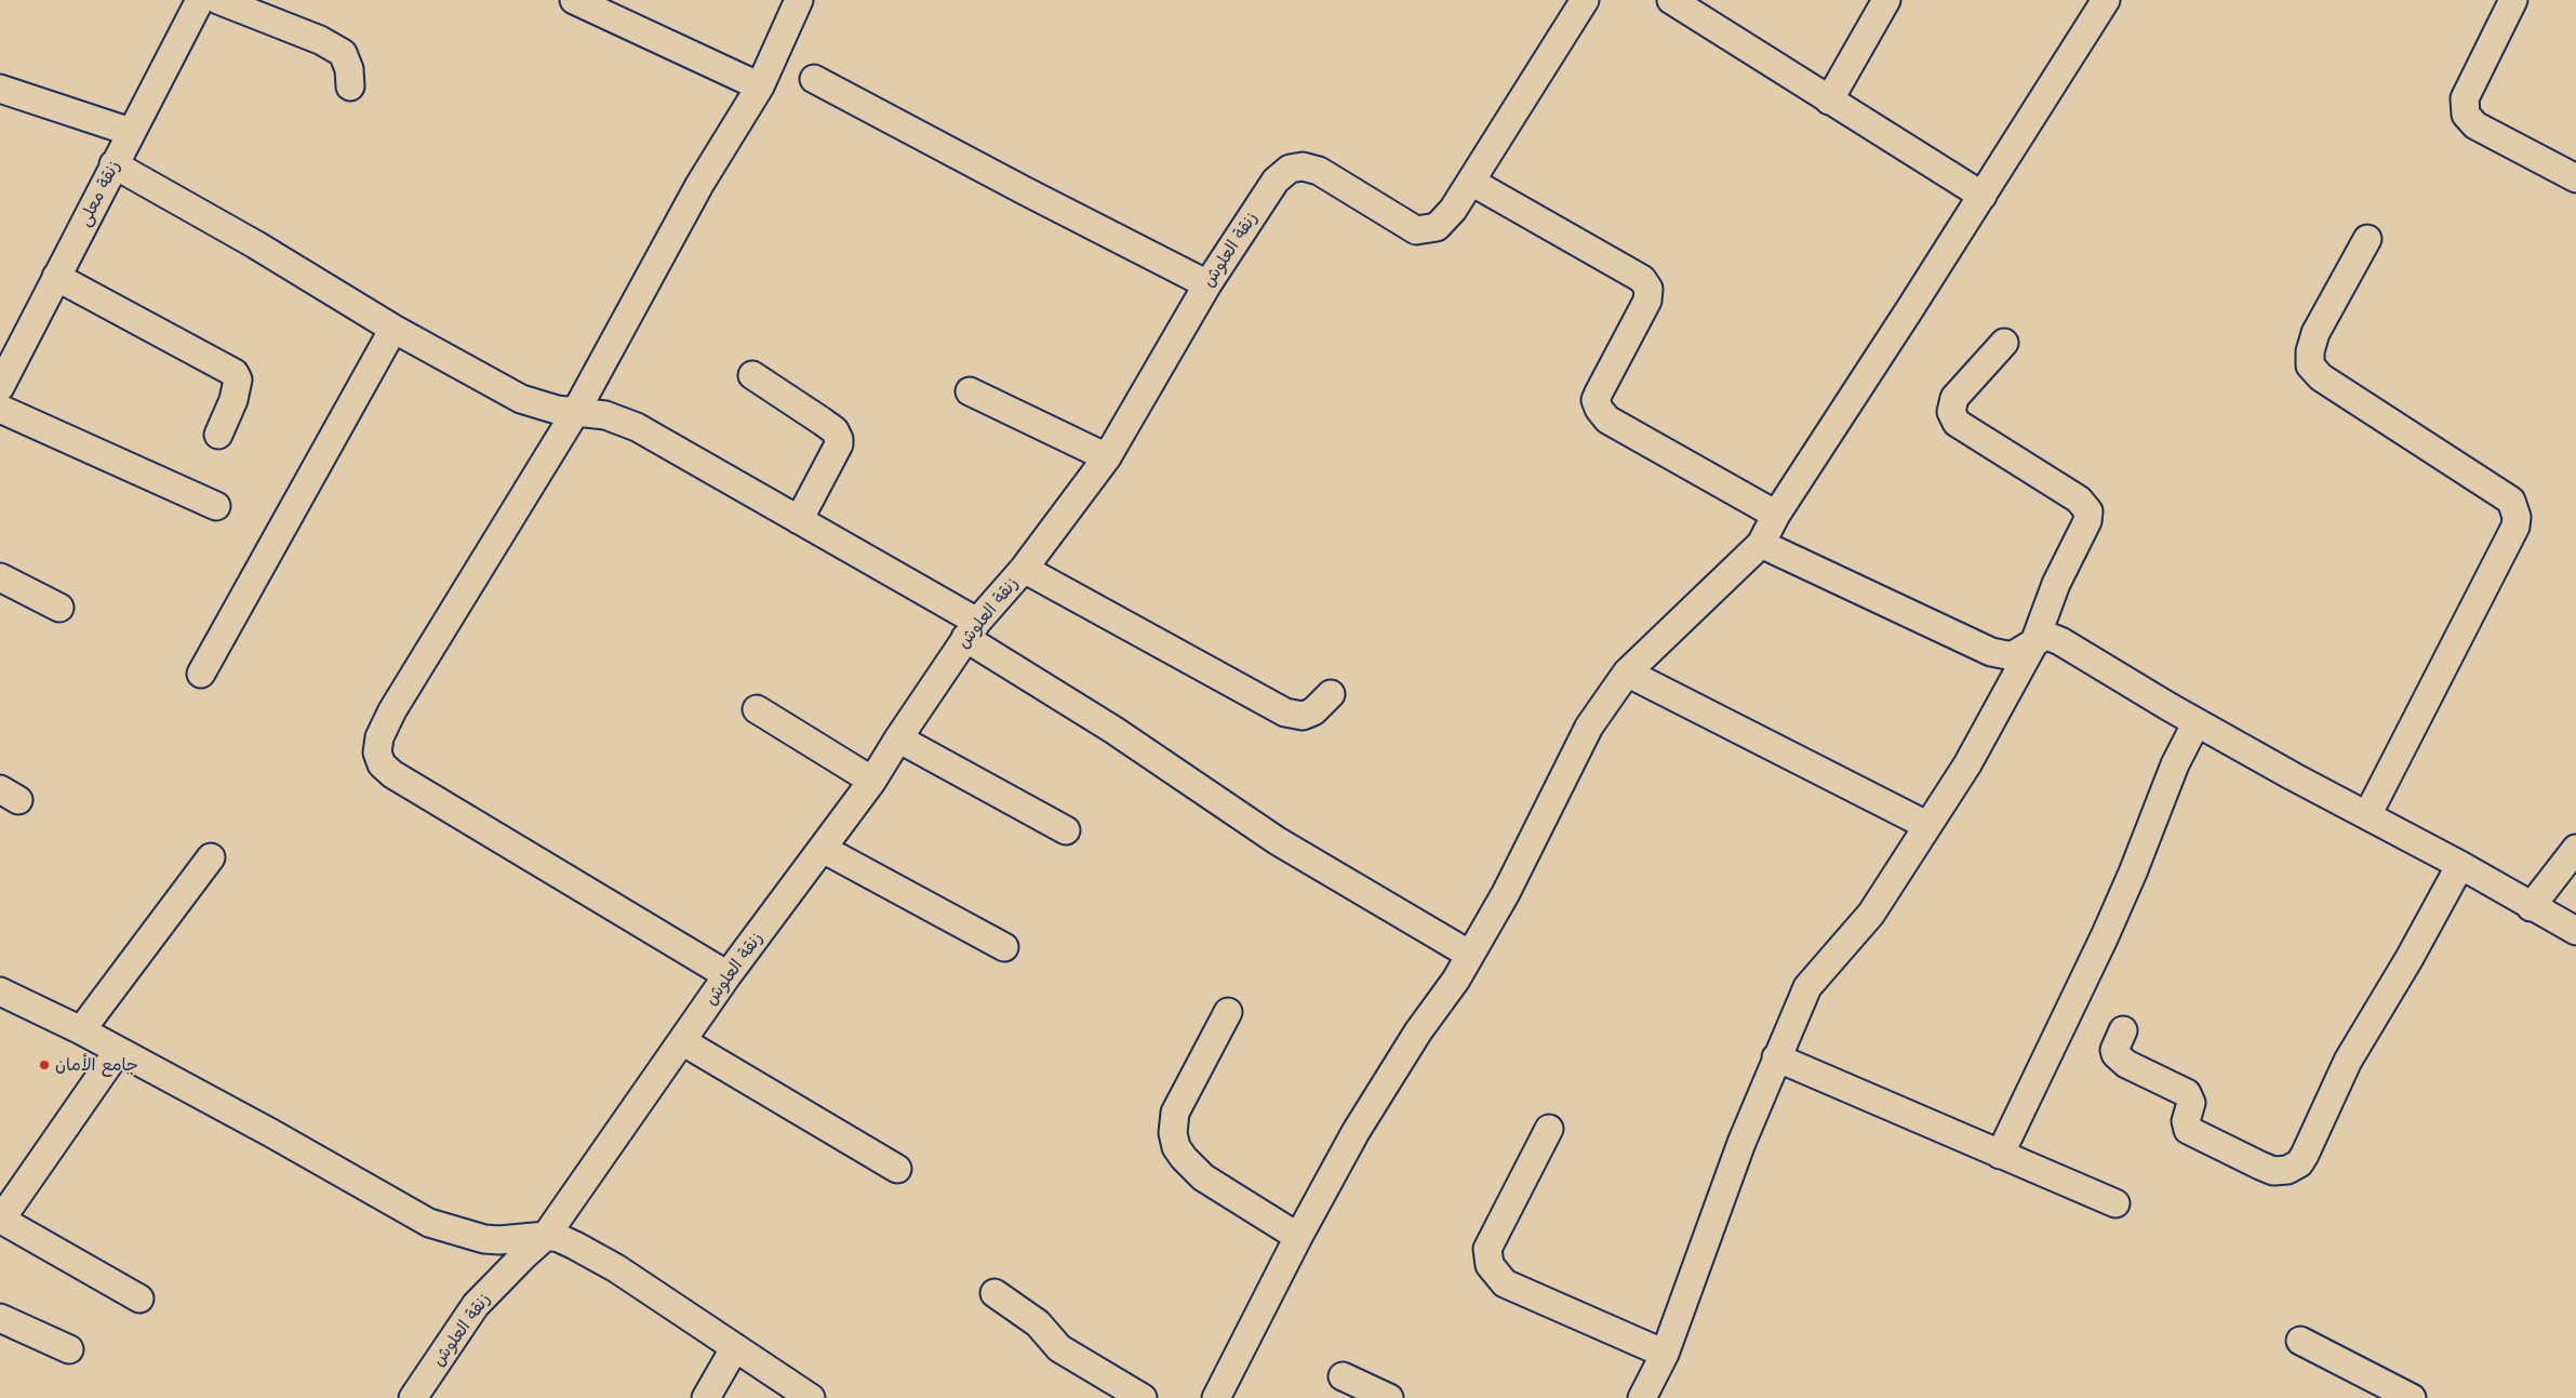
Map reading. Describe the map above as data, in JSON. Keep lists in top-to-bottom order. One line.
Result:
{"streets":{"street":["زنقة معلى","زنقة العلوش"]},"places":["جامع الأمان"]}
